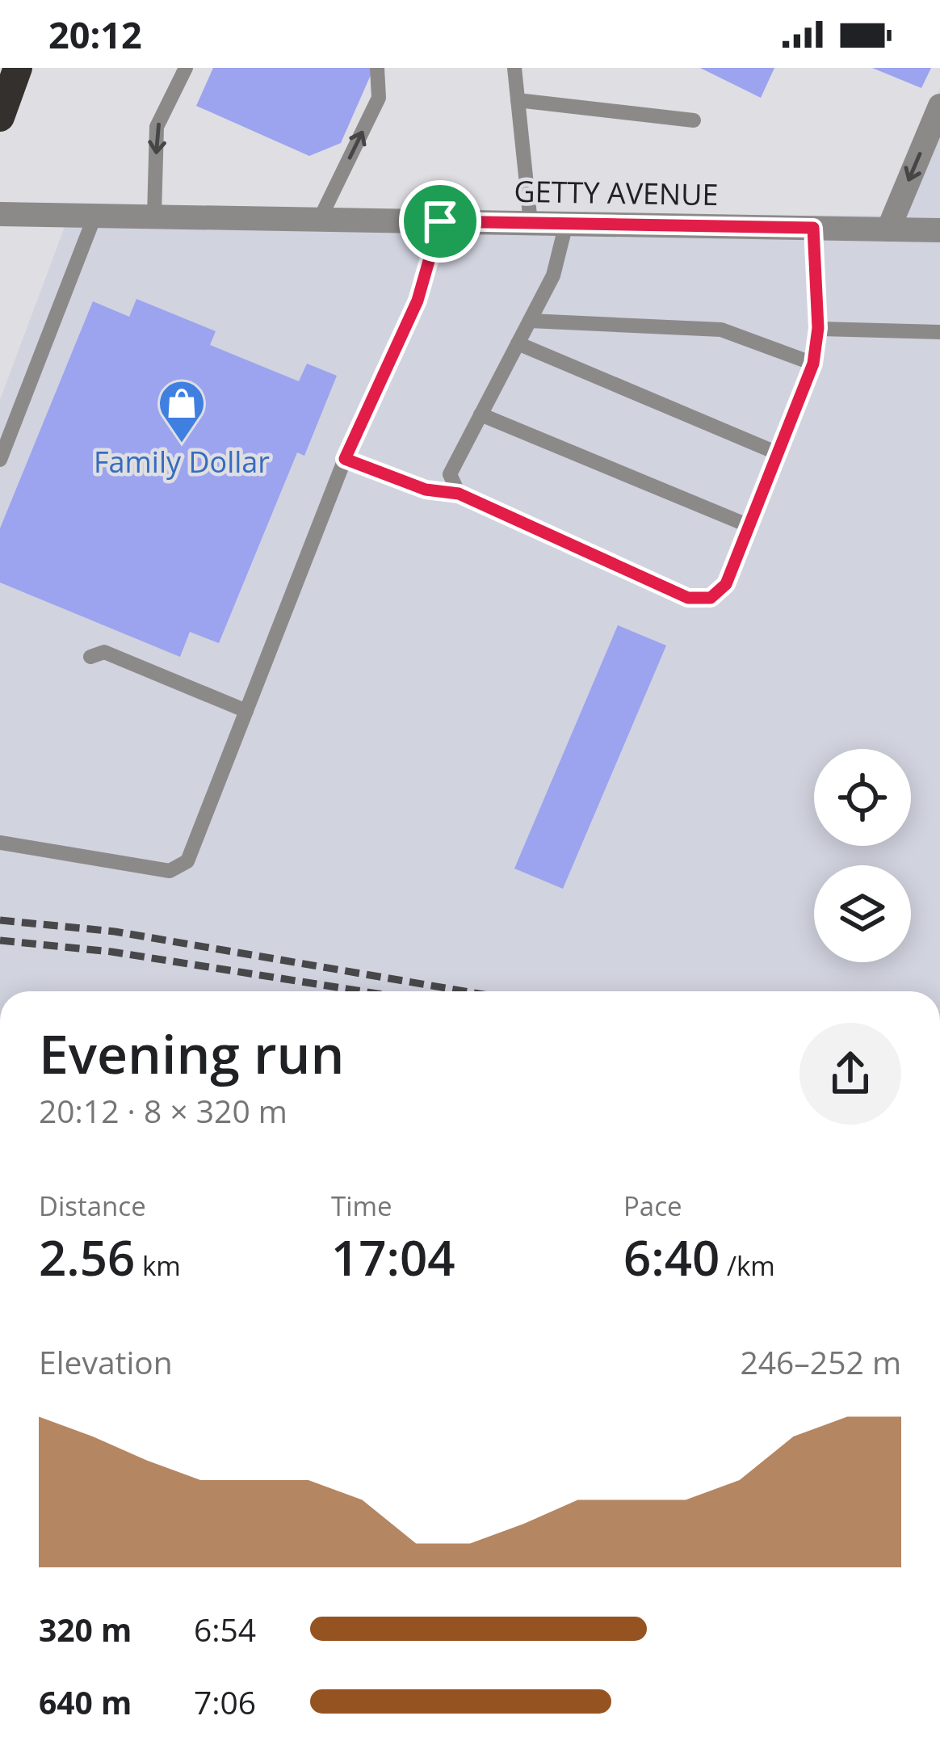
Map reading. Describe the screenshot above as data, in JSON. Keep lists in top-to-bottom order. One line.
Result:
{"streets":{"street":["GETTY AVENUE"]},"places":{"shop":["Family Dollar"]},"page":{"status":"20:12","heading":["Evening run","20:12 · 8 × 320 m"],"stats":[["Distance","2.56 km"],["Time","17:04"],["Pace","6:40 /km"]],"chart":["Elevation","246–252 m"],"list":[{"name":"320 m","note":"6:54"},{"name":"640 m","note":"7:06"}]}}
